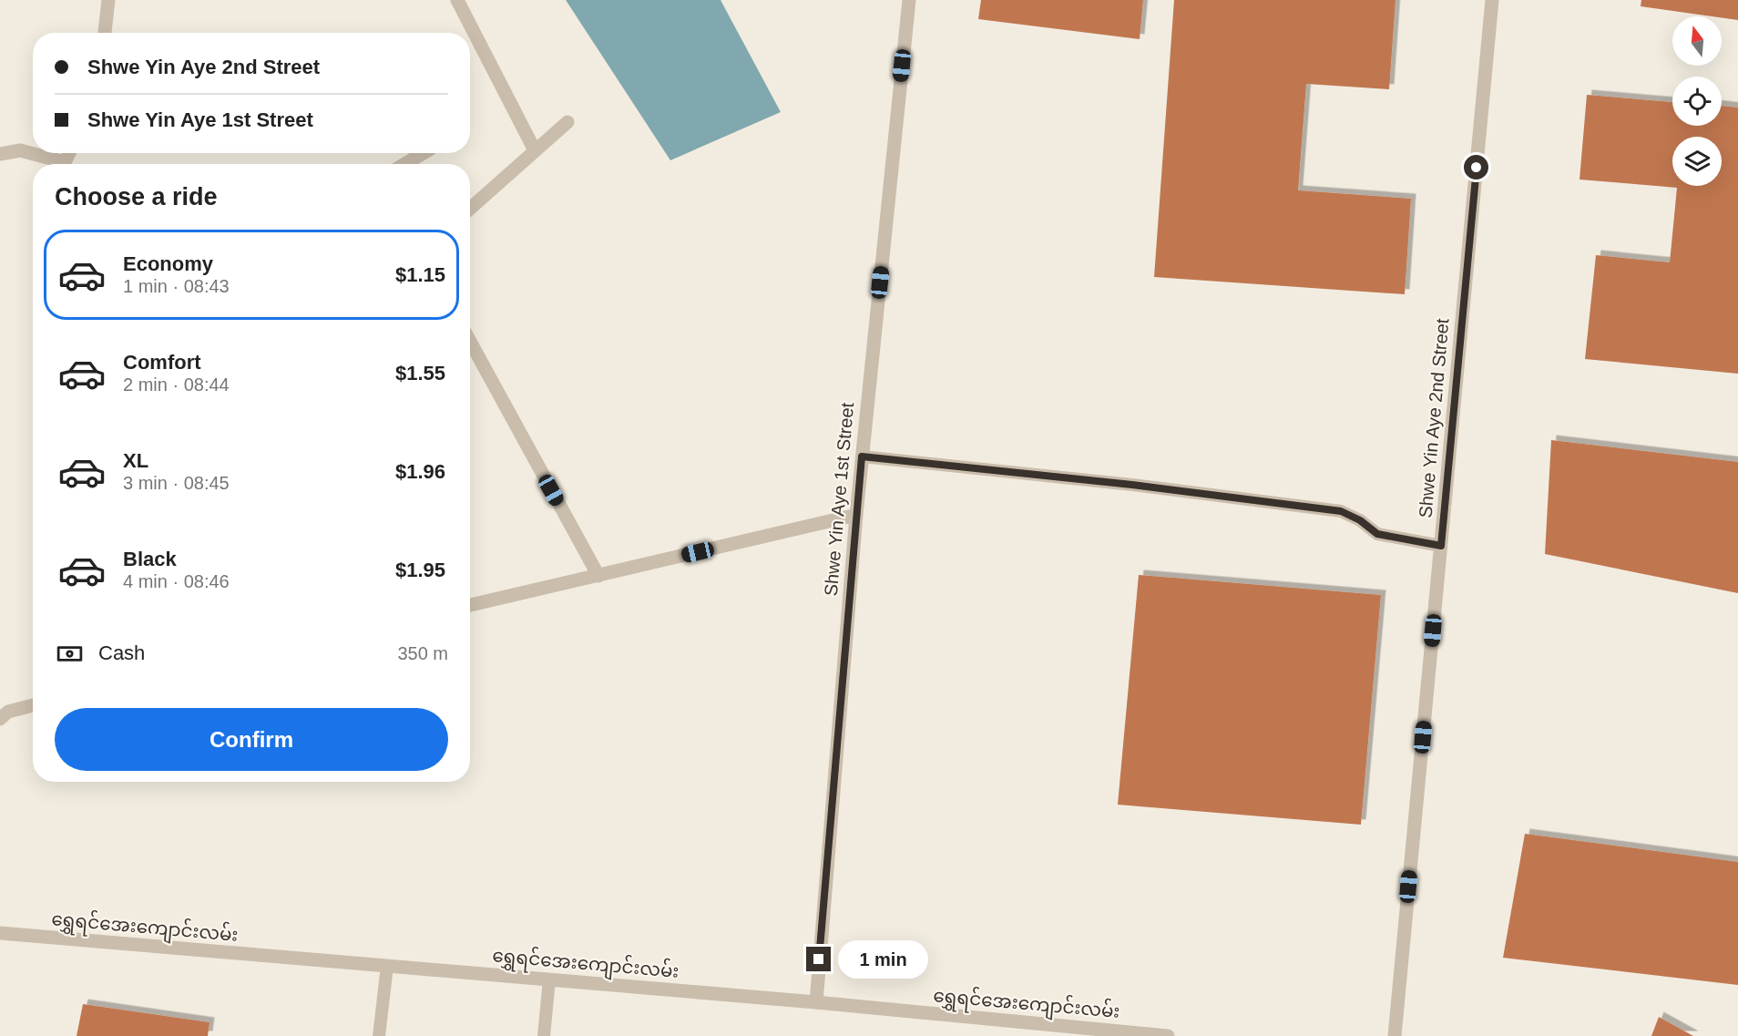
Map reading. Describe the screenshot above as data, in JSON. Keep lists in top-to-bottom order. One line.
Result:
{"streets":{"street":["Shwe Yin Aye 2nd Street","Shwe Yin Aye 1st Street","ရွှေရင်အေးကျောင်းလမ်း"]},"crossings":[["Shwe Yin Aye 1st Street","ရွှေရင်အေးကျောင်းလမ်း"]],"north":"top","page":{"banner":["Shwe Yin Aye 2nd Street","Shwe Yin Aye 1st Street"],"heading":"Choose a ride","list":[{"name":"Economy","note":"1 min · 08:43","value":"$1.15"},{"name":"Comfort","note":"2 min · 08:44","value":"$1.55"},{"name":"XL","note":"3 min · 08:45","value":"$1.96"},{"name":"Black","note":"4 min · 08:46","value":"$1.95"}],"pay":["Cash","350 m"],"buttons":"Confirm","bubble":"1 min"}}
